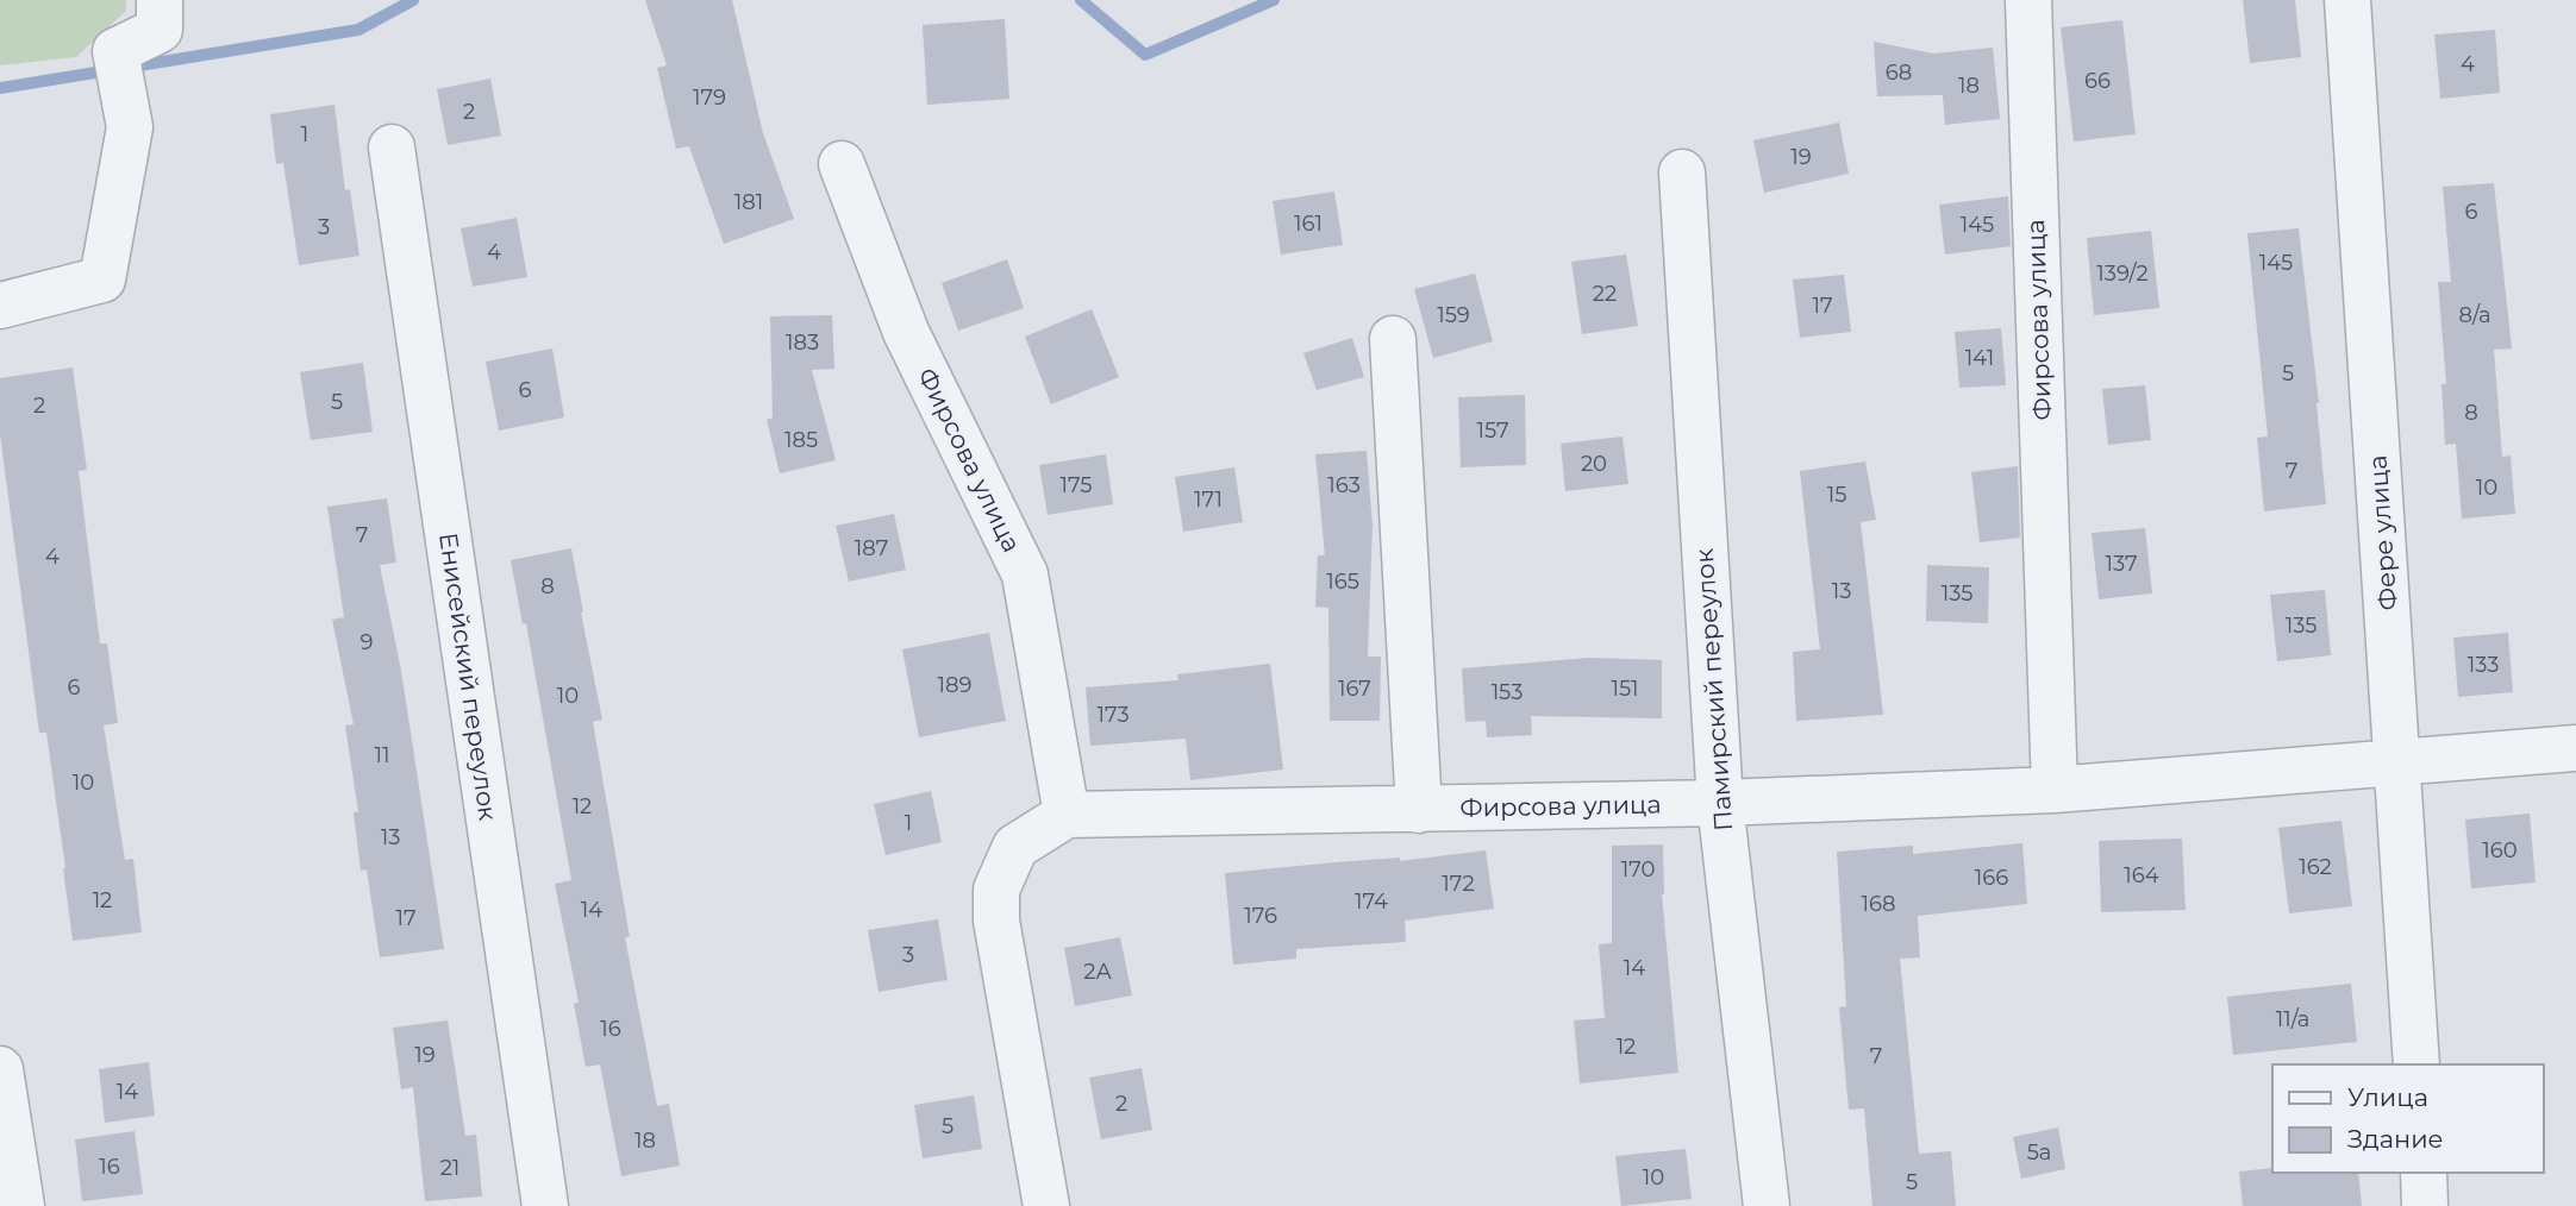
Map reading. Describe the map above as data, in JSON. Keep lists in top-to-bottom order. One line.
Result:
{"streets":{"street":["Фирсова улица","Фере улица","Енисейский переулок","Памирский переулок"]},"crossings":[["Фирсова улица","Фере улица"],["Фирсова улица","Памирский переулок"]],"house_numbers":["4","68","66","18","179","2","1","19","181","6","161","145","3","4","145","139/2","22","17","159","8/а","183","141","5","6","5","2","8","157","185","20","7","175","163","10","15","171","7","187","4","137","165","8","13","135","135","9","133","189","6","167","151","153","10","173","11","10","12","1","13","160","162","170","164","166","172","12","174","168","14","176","17","3","14","2А","11/а","16","12","19","7","14","2","5","18","5а","16","21","10","5"],"legend":["Улица","Здание"]}
